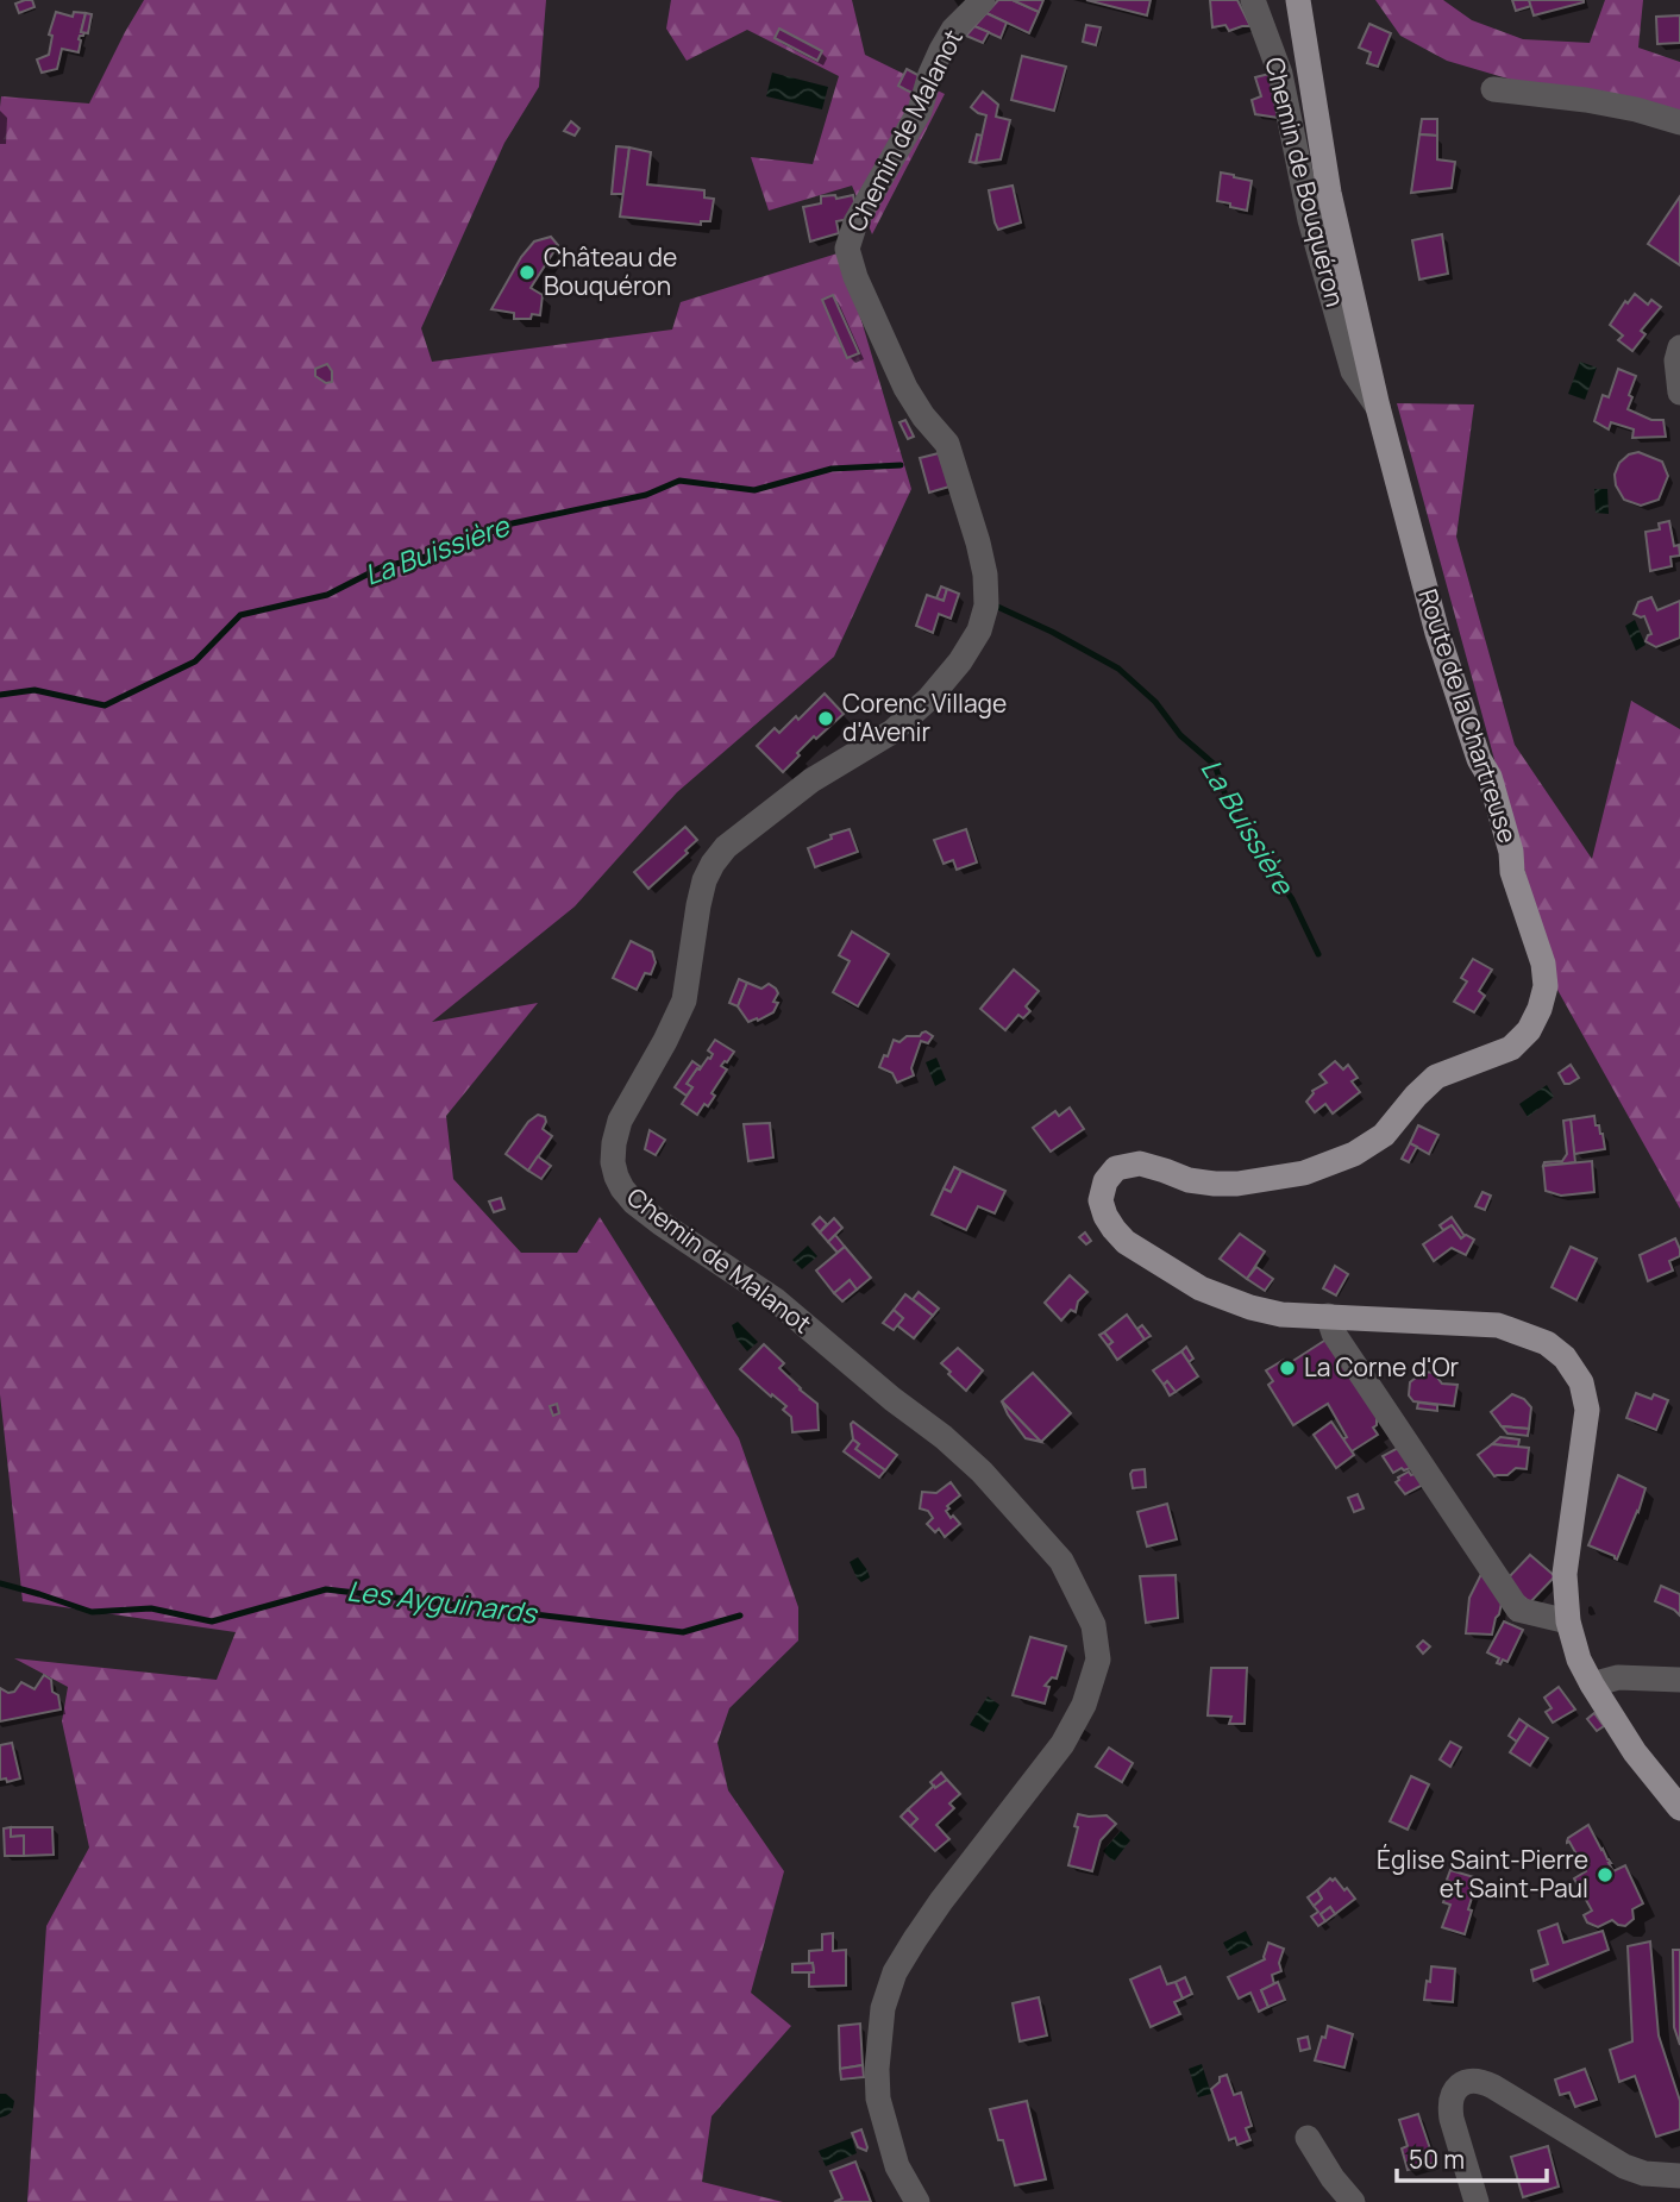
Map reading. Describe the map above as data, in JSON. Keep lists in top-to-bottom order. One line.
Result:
{"streets":{"main road":["Route de la Chartreuse"],"street":["Chemin de Malanot","Chemin de Bouquéron"]},"crossings":[["Chemin de Bouquéron","Route de la Chartreuse"]],"water":["La Buissière","Les Ayguinards"],"places":["Château de Bouquéron","Corenc Village d'Avenir","La Corne d'Or","Église Saint-Pierre et Saint-Paul"],"scale_bar":"50 m"}
